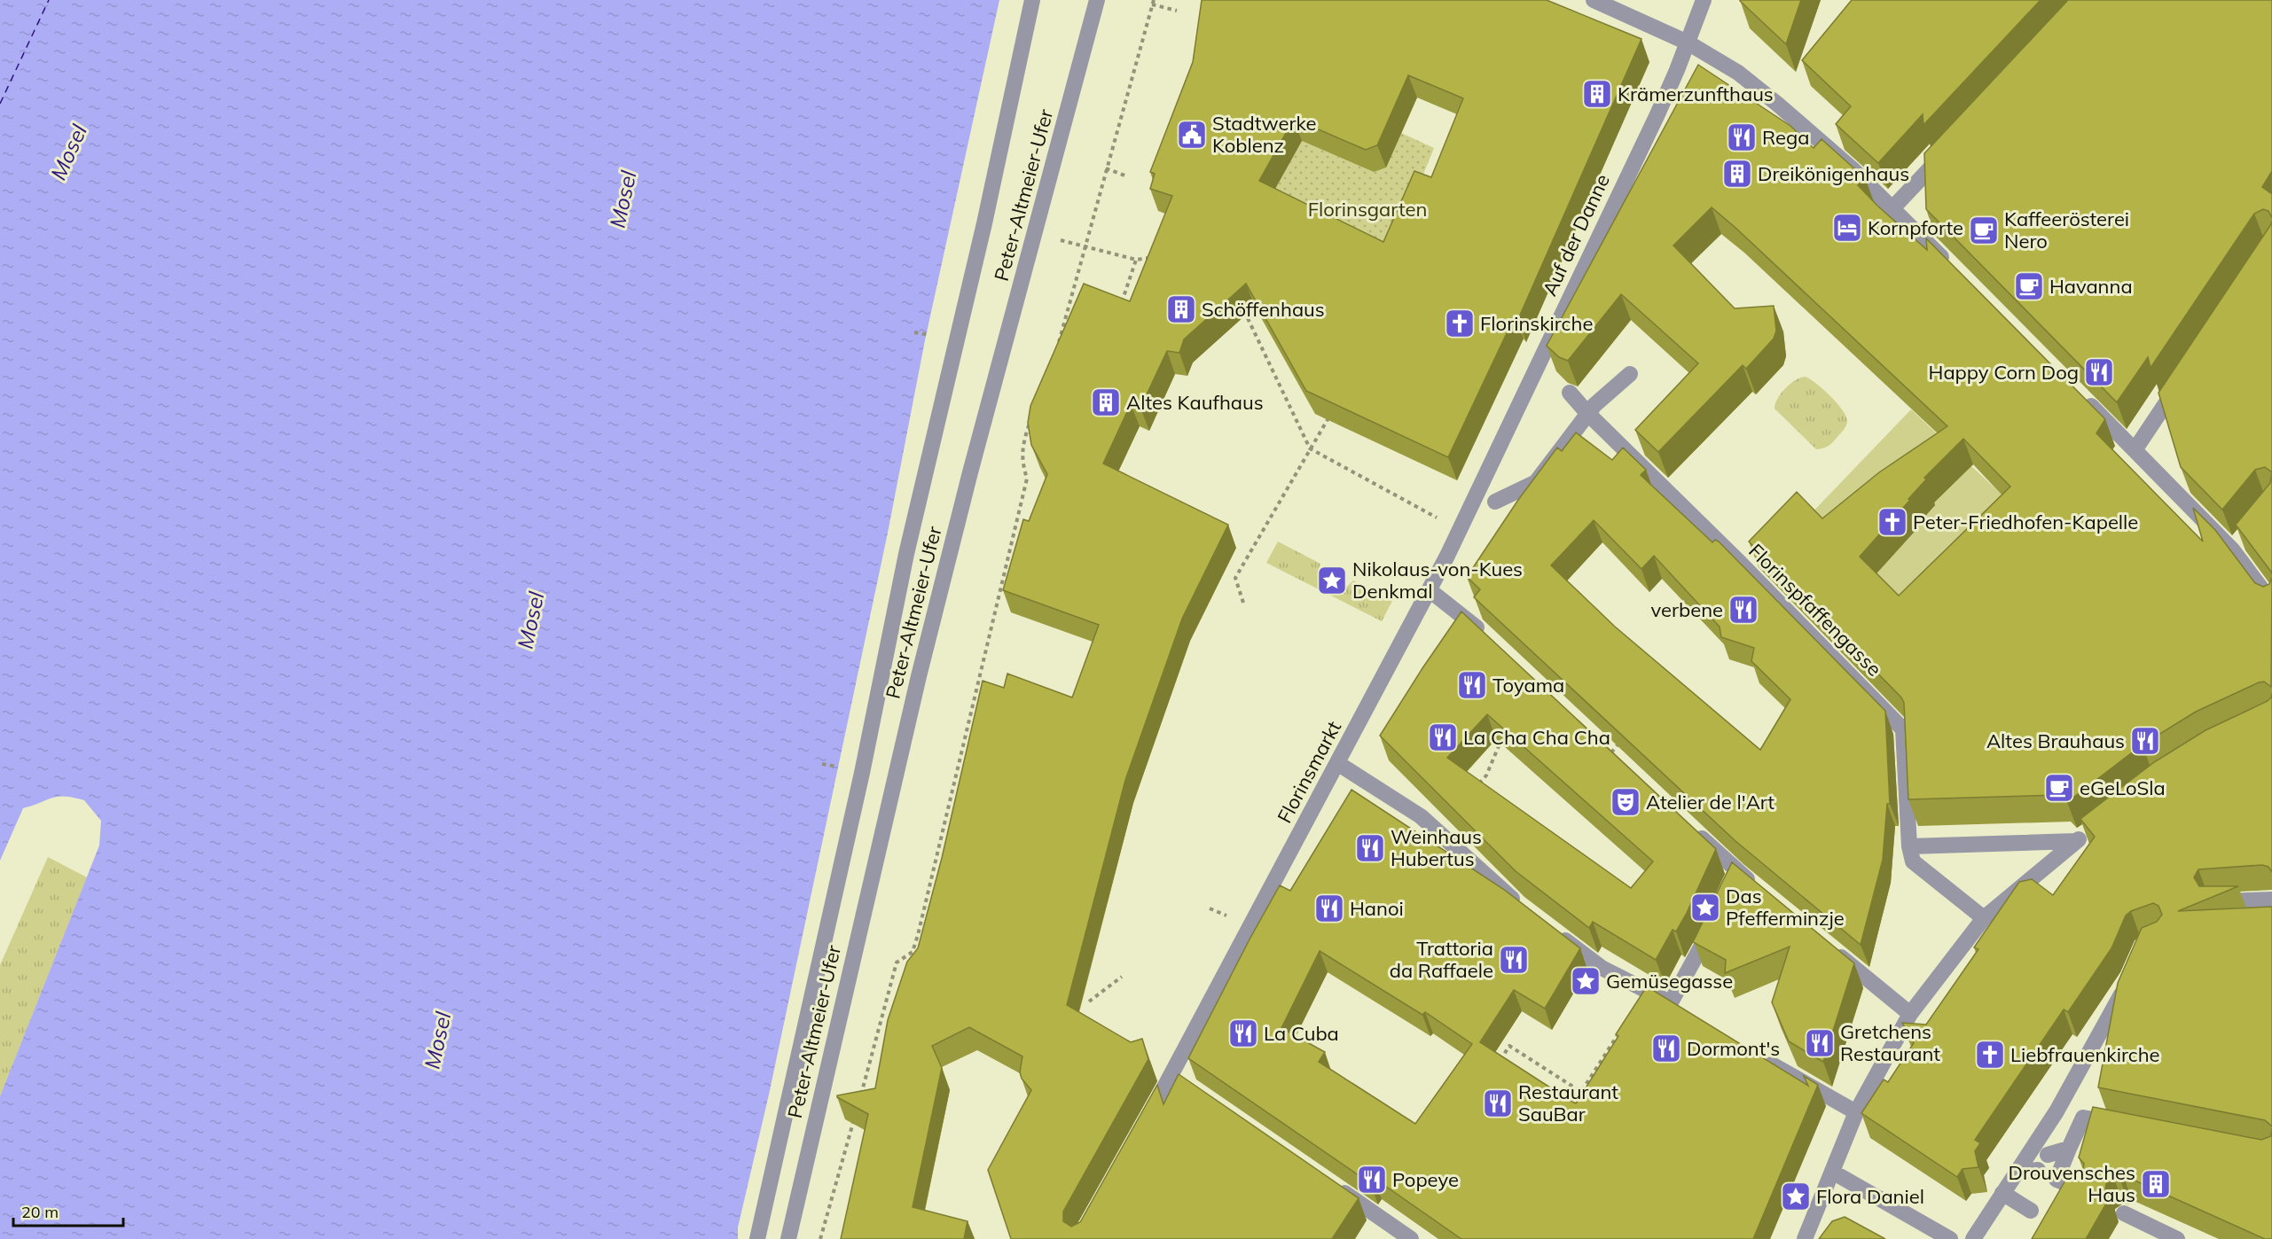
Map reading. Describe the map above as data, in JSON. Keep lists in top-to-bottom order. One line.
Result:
{"streets":{"street":["Peter-Altmeier-Ufer","Auf der Danne","Florinspfaffengasse","Florinsmarkt"]},"crossings":[["Auf der Danne","Florinsmarkt"]],"water":["Mosel"],"parks":["Florinsgarten"],"places":{"building":["Krämerzunfthaus","Dreikönigenhaus","Schöffenhaus","Altes Kaufhaus","Drouvensches Haus"],"public building":["Stadtwerke Koblenz"],"restaurant":["Rega","Happy Corn Dog","verbene","Toyama","La Cha Cha Cha","Altes Brauhaus","Weinhaus Hubertus","Hanoi","Trattoria da Raffaele","La Cuba","Gretchens Restaurant","Dormont's","Restaurant SauBar","Popeye"],"hotel":["Kornpforte"],"cafe":["Kaffeerösterei Nero","Havanna","eGeLoSla"],"church":["Florinskirche","Peter-Friedhofen-Kapelle","Liebfrauenkirche"],"place":["Nikolaus-von-Kues Denkmal","Das Pfefferminzje","Gemüsegasse","Flora Daniel"],"theatre":["Atelier de l'Art"]},"scale_bar":"20 m"}
